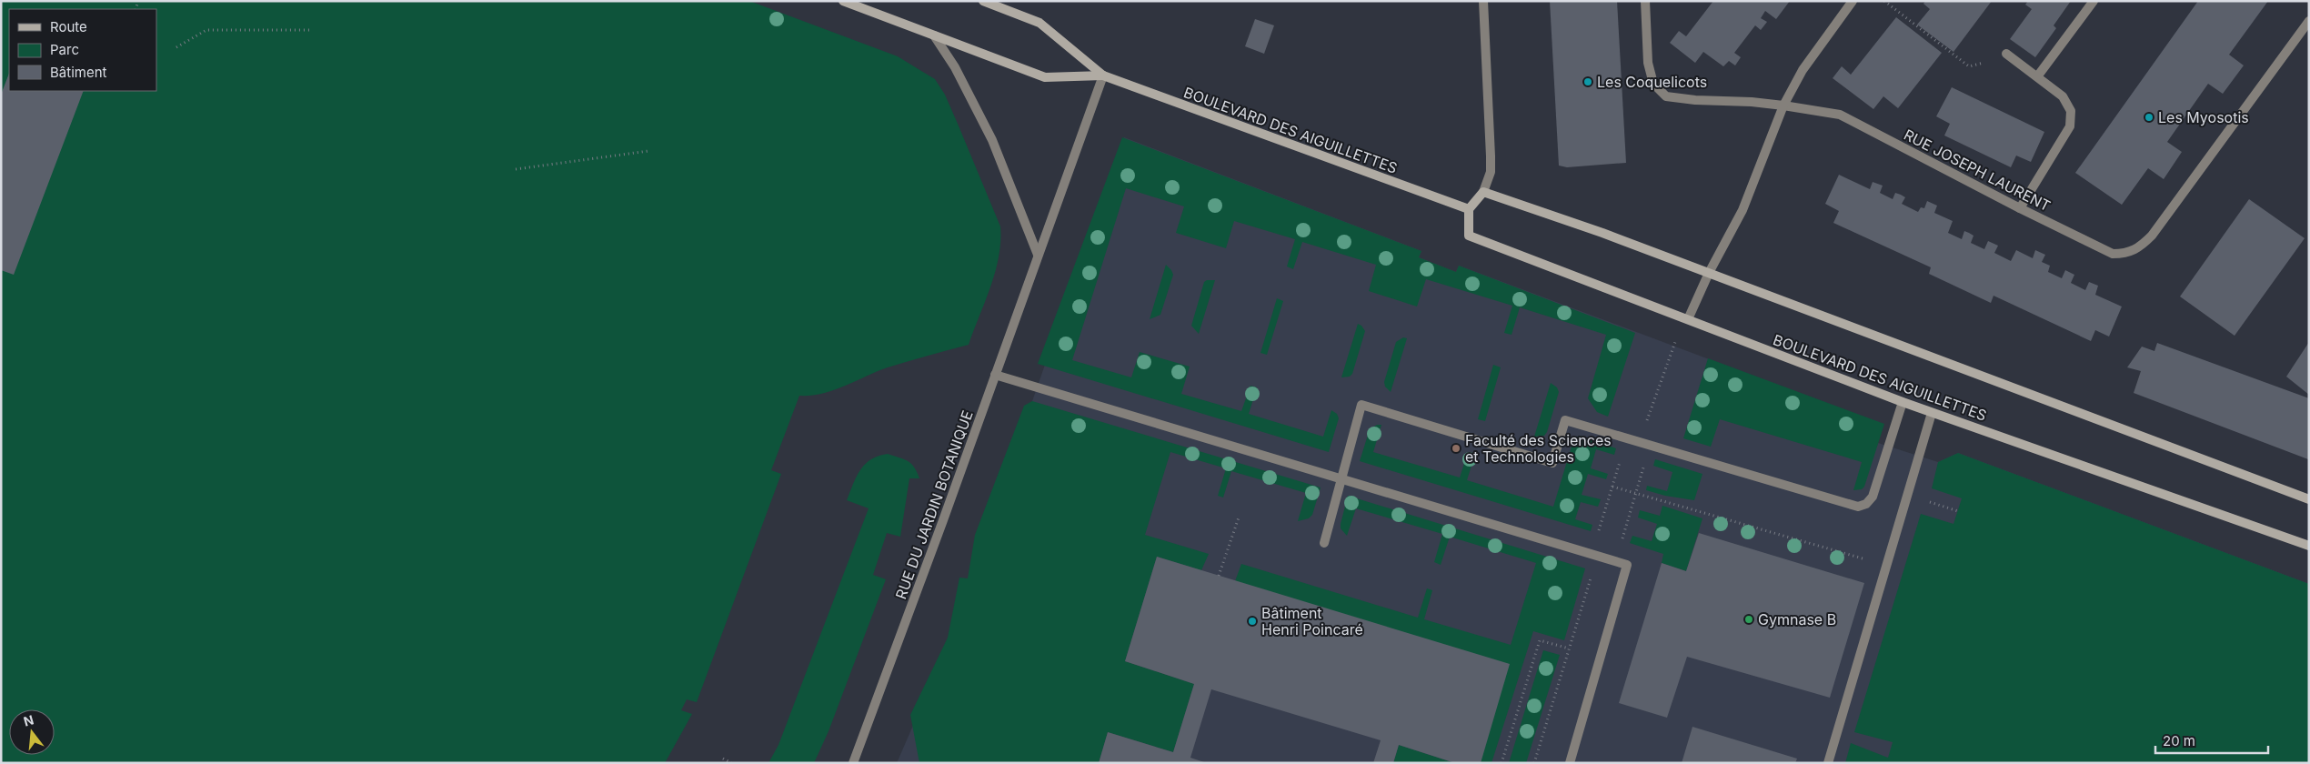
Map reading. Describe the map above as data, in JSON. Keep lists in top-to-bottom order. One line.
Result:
{"streets":{"main road":["BOULEVARD DES AIGUILLETTES"],"street":["RUE JOSEPH LAURENT","RUE DU JARDIN BOTANIQUE"]},"crossings":[["BOULEVARD DES AIGUILLETTES","RUE DU JARDIN BOTANIQUE"]],"places":["Les Coquelicots","Les Myosotis","Faculté des Sciences et Technologies","Gymnase B","Bâtiment Henri Poincaré"],"legend":["Route","Parc","Bâtiment"],"scale_bar":"20 m","north":"top"}
